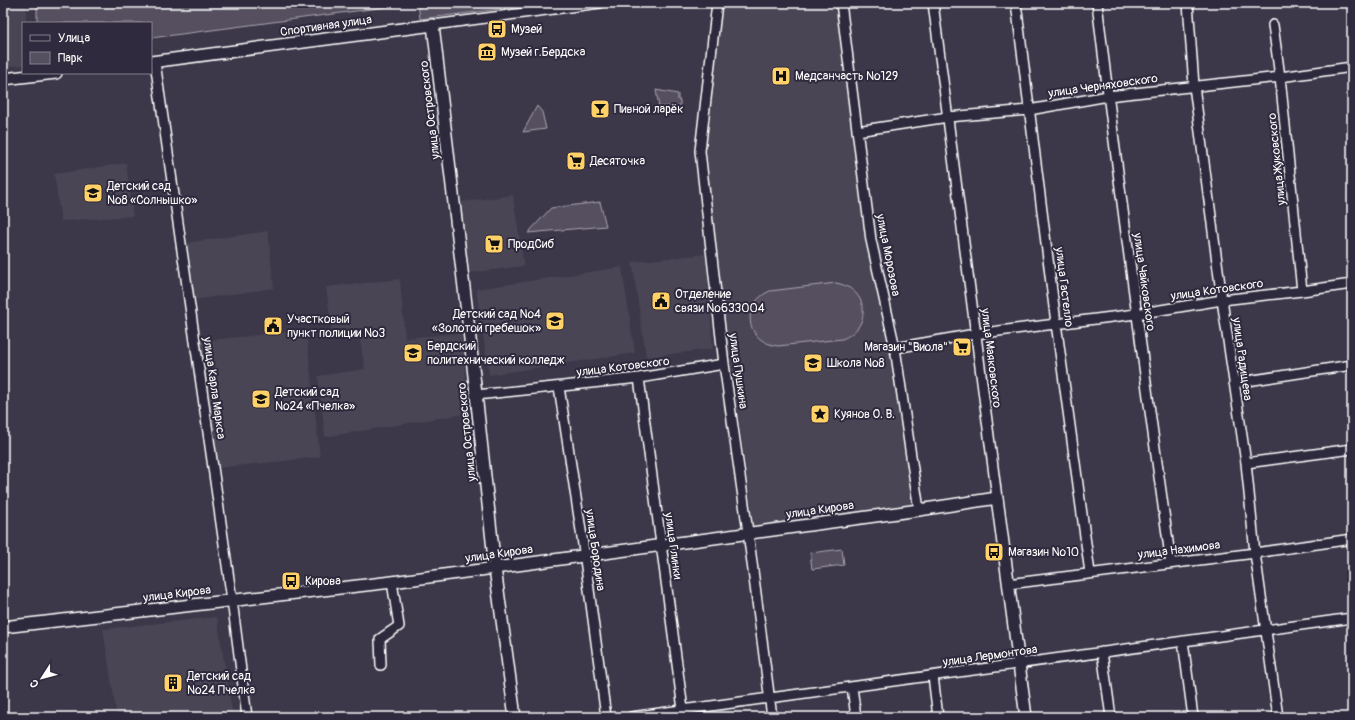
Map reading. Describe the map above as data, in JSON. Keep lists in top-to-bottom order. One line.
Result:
{"streets":{"street":["Спортивная улица","улица Черняховского","улица Островского","улица Жуковского","улица Морозова","улица Чайковского","улица Гастелло","улица Котовского","улица Маяковского","улица Радищева","улица Пушкина","улица Карла Маркса","улица Кирова","улица Глинки","улица Бородина","улица Нахимова","улица Лермонтова"]},"crossings":[["Спортивная улица","улица Островского"],["Спортивная улица","улица Карла Маркса"],["улица Черняховского","улица Жуковского"],["улица Черняховского","улица Морозова"],["улица Черняховского","улица Чайковского"],["улица Черняховского","улица Гастелло"],["улица Черняховского","улица Маяковского"],["улица Черняховского","улица Радищева"],["улица Островского","улица Котовского"],["улица Островского","улица Кирова"],["улица Жуковского","улица Котовского"],["улица Морозова","улица Котовского"],["улица Морозова","улица Кирова"],["улица Чайковского","улица Котовского"],["улица Чайковского","улица Нахимова"],["улица Гастелло","улица Котовского"],["улица Гастелло","улица Нахимова"],["улица Котовского","улица Маяковского"],["улица Котовского","улица Радищева"],["улица Котовского","улица Пушкина"],["улица Котовского","улица Глинки"],["улица Котовского","улица Бородина"],["улица Маяковского","улица Кирова"],["улица Маяковского","улица Нахимова"],["улица Маяковского","улица Лермонтова"],["улица Радищева","улица Нахимова"],["улица Радищева","улица Лермонтова"],["улица Пушкина","улица Кирова"],["улица Пушкина","улица Лермонтова"],["улица Карла Маркса","улица Кирова"],["улица Кирова","улица Глинки"],["улица Кирова","улица Бородина"],["улица Глинки","улица Лермонтова"]],"places":{"bus stop":["Музей","Магазин №10","Кирова"],"museum":["Музей г.Бердска"],"hospital":["Медсанчасть №129"],"bar":["Пивной ларёк"],"supermarket":["Десяточка","ПродСиб","Магазин \"Виола\""],"school or university":["Детский сад №8 «Солнышко»","Детский сад №4 «Золотой гребешок»","Бердский политехнический колледж","Школа №8","Детский сад №24 «Пчелка»"],"public building":["Отделение связи №633004","Участковый пункт полиции №3"],"place":["Куянов О. В."],"building":["Детский сад №24 Пчелка"]},"legend":["Улица","Парк"],"north":"bottom left"}
